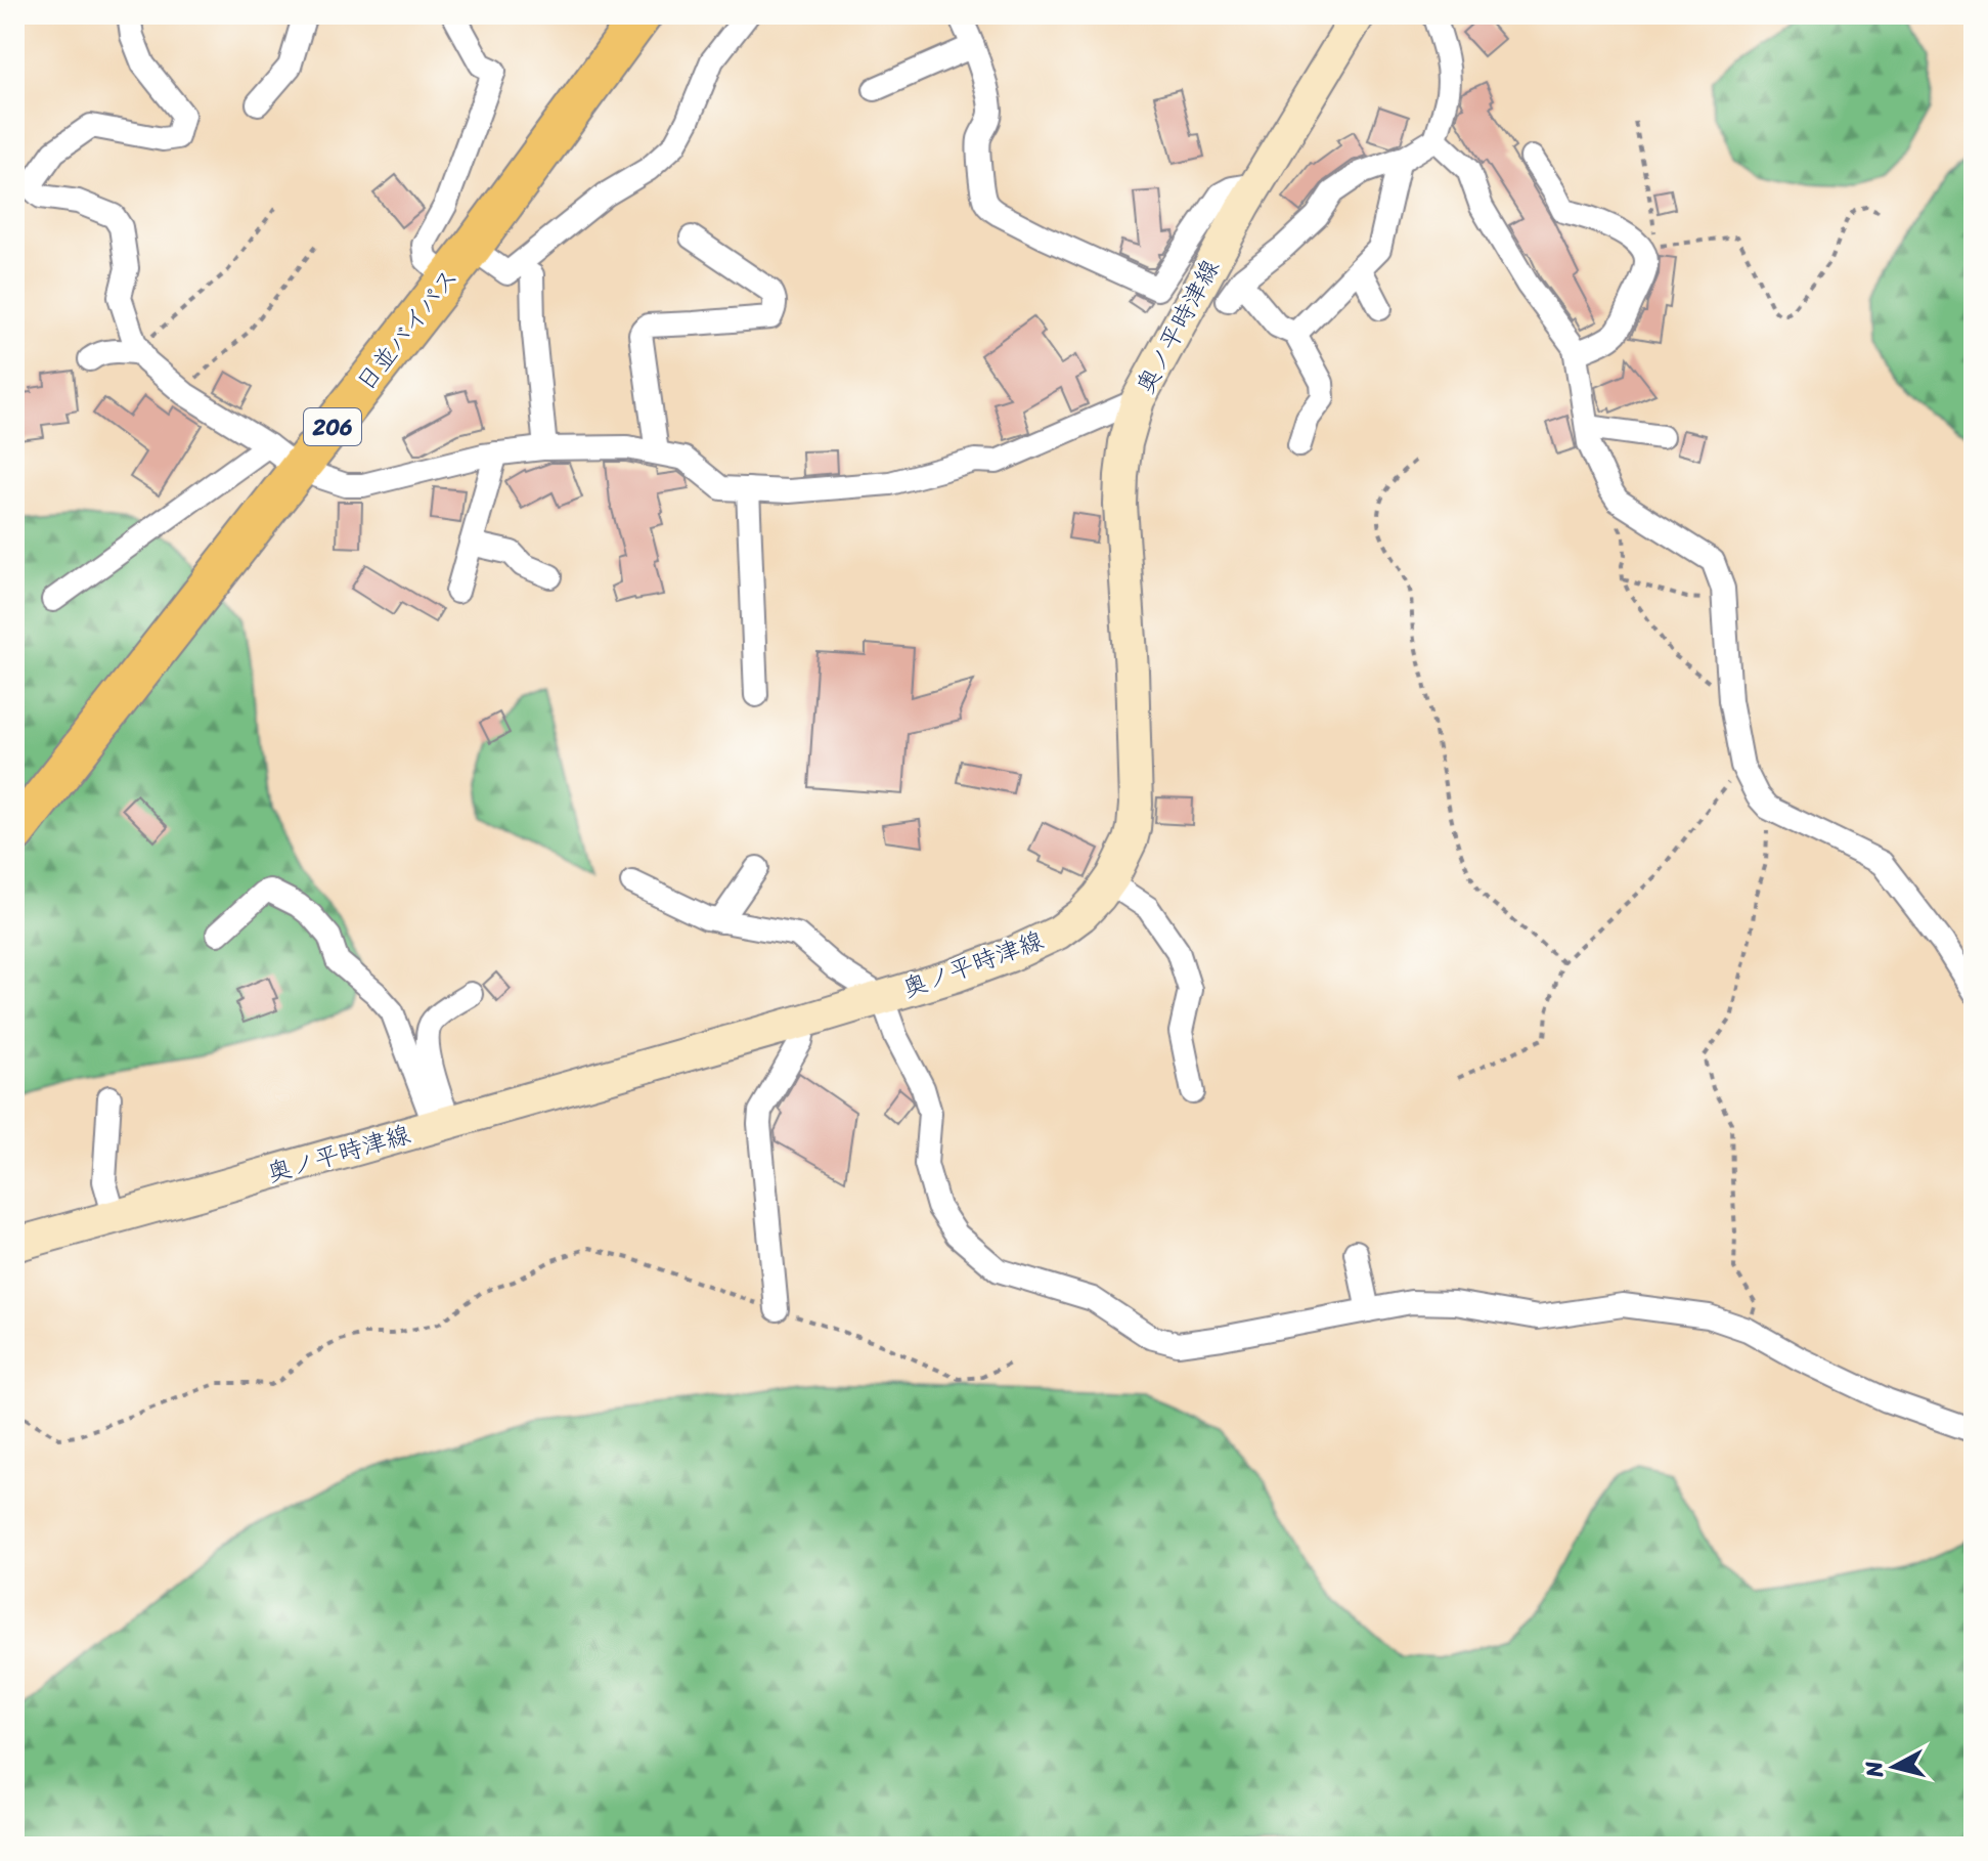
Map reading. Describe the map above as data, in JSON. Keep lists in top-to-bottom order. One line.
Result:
{"streets":{"highway":["日並バイパス","206"],"main road":["奥ノ平時津線"]},"north":"left"}
